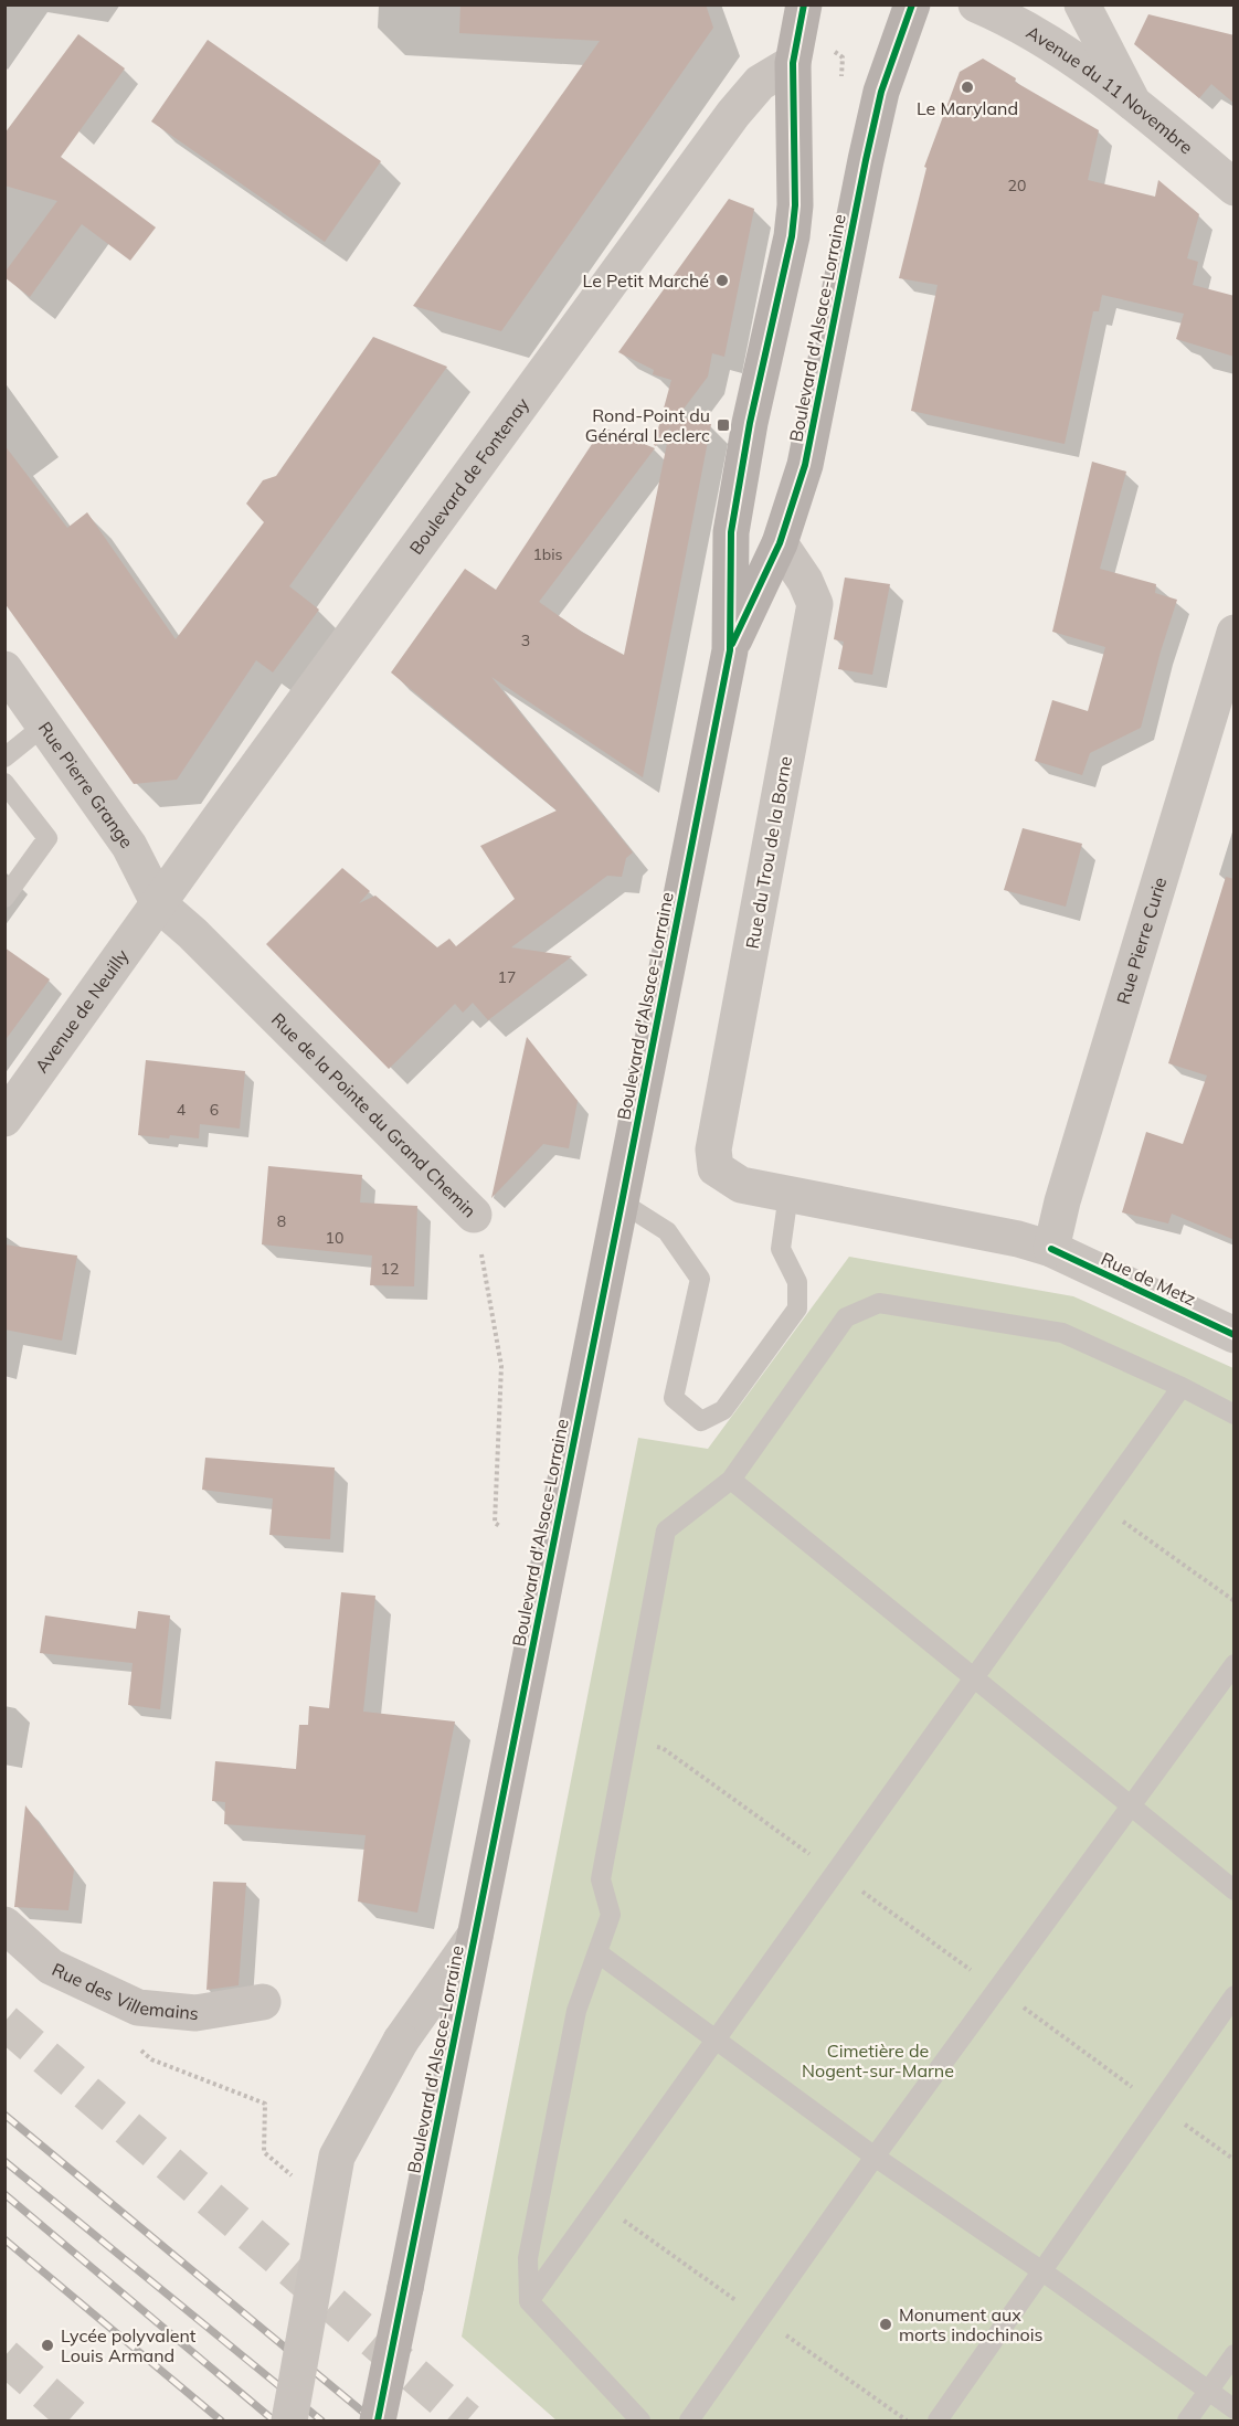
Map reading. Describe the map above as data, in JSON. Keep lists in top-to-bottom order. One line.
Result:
{"streets":{"main road":["Boulevard d'Alsace-Lorraine"],"street":["Avenue du 11 Novembre","Boulevard de Fontenay","Rue Pierre Grange","Rue du Trou de la Borne","Rue Pierre Curie","Avenue de Neuilly","Rue de la Pointe du Grand Chemin","Rue de Metz","Rue des Villemains"]},"crossings":[["Boulevard d'Alsace-Lorraine","Boulevard de Fontenay"],["Boulevard d'Alsace-Lorraine","Rue du Trou de la Borne"],["Boulevard de Fontenay","Rue Pierre Grange"],["Boulevard de Fontenay","Avenue de Neuilly"],["Boulevard de Fontenay","Rue de la Pointe du Grand Chemin"],["Rue Pierre Grange","Avenue de Neuilly"],["Rue Pierre Grange","Rue de la Pointe du Grand Chemin"],["Rue du Trou de la Borne","Rue de Metz"],["Rue Pierre Curie","Rue de Metz"],["Avenue de Neuilly","Rue de la Pointe du Grand Chemin"]],"parks":["Cimetière de Nogent-sur-Marne"],"places":{"other":["Le Maryland","Le Petit Marché","Monument aux morts indochinois","Lycée polyvalent Louis Armand"],"transit":["Rond-Point du Général Leclerc"]},"house_numbers":["20","1bis","3","17","4","6","8","10","12"]}
